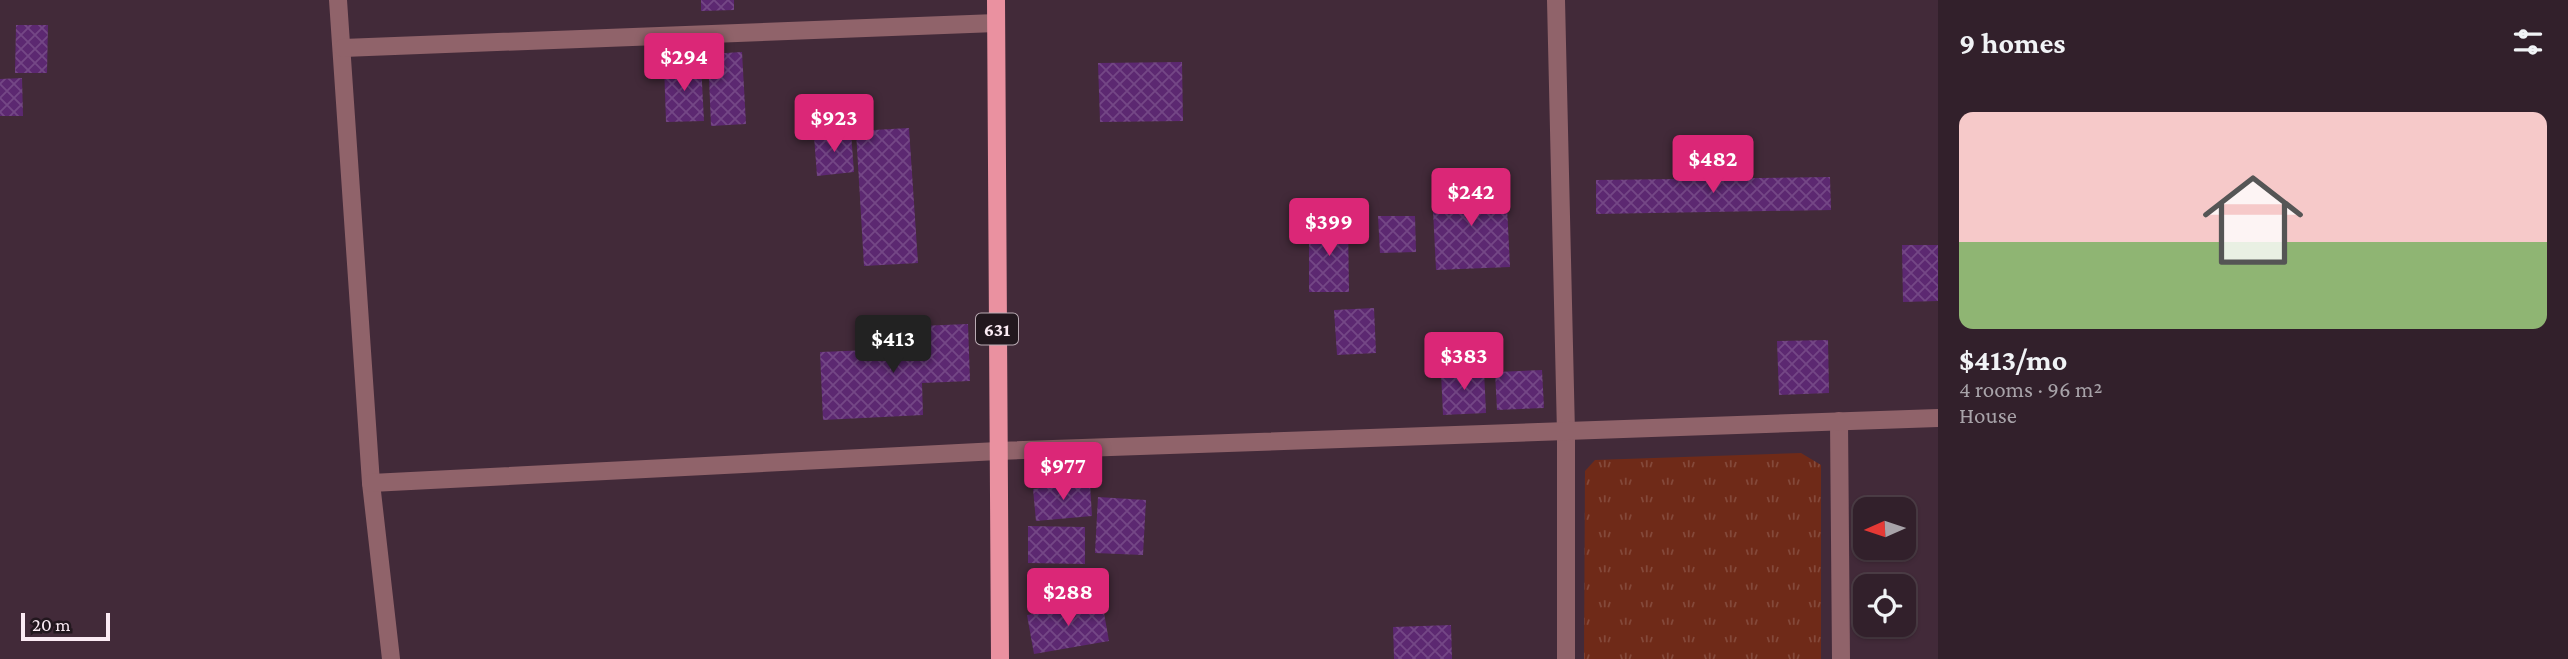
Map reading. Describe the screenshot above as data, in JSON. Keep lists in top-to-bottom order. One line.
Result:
{"streets":{"main road":["631"]},"scale_bar":"20 m","north":"left","page":{"heading":"9 homes","price":["$294","$923","$482","$242","$399","$413","$383","$977","$288"],"list":[{"name":"$413/mo","note":"4 rooms · 96 m² · House"}],"scale":"20 m"}}
